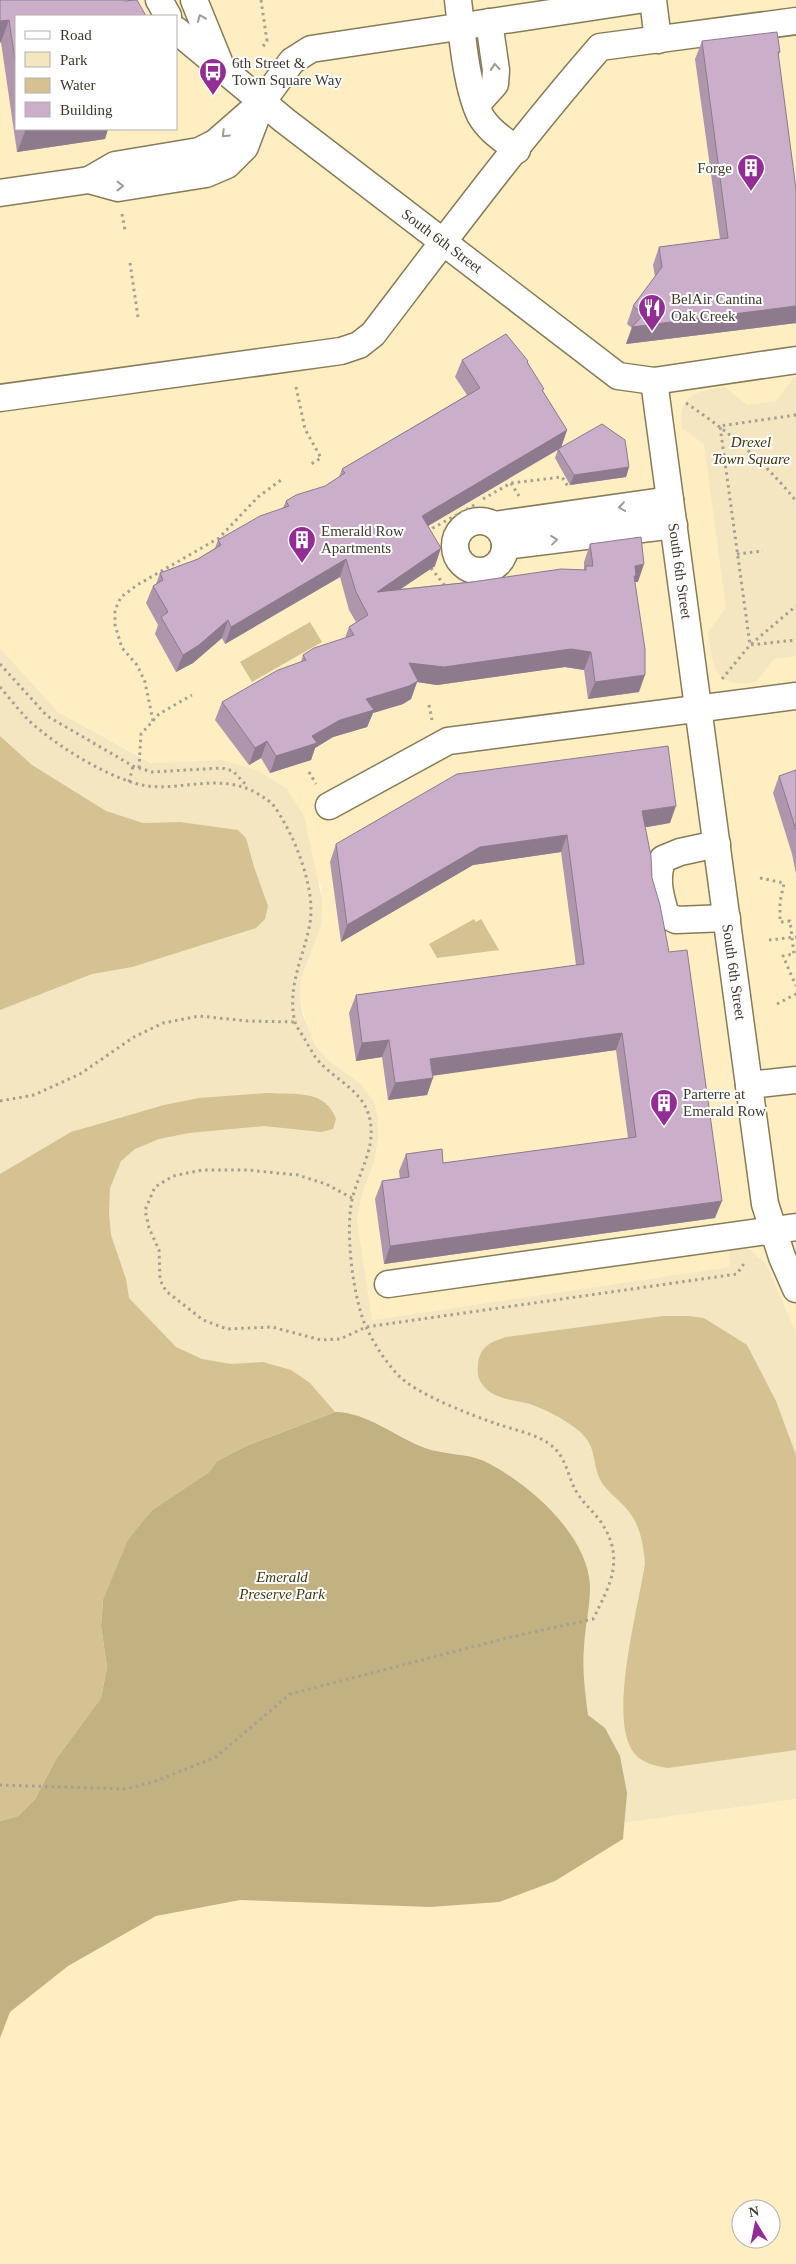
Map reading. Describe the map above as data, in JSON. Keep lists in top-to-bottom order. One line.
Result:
{"streets":{"street":["South 6th Street"]},"parks":["Drexel Town Square","Emerald Preserve Park"],"places":{"bus stop":["6th Street & Town Square Way"],"building":["Forge","Emerald Row Apartments","Parterre at Emerald Row"],"restaurant":["BelAir Cantina Oak Creek"]},"legend":["Road","Park","Water","Building"],"north":"top"}
